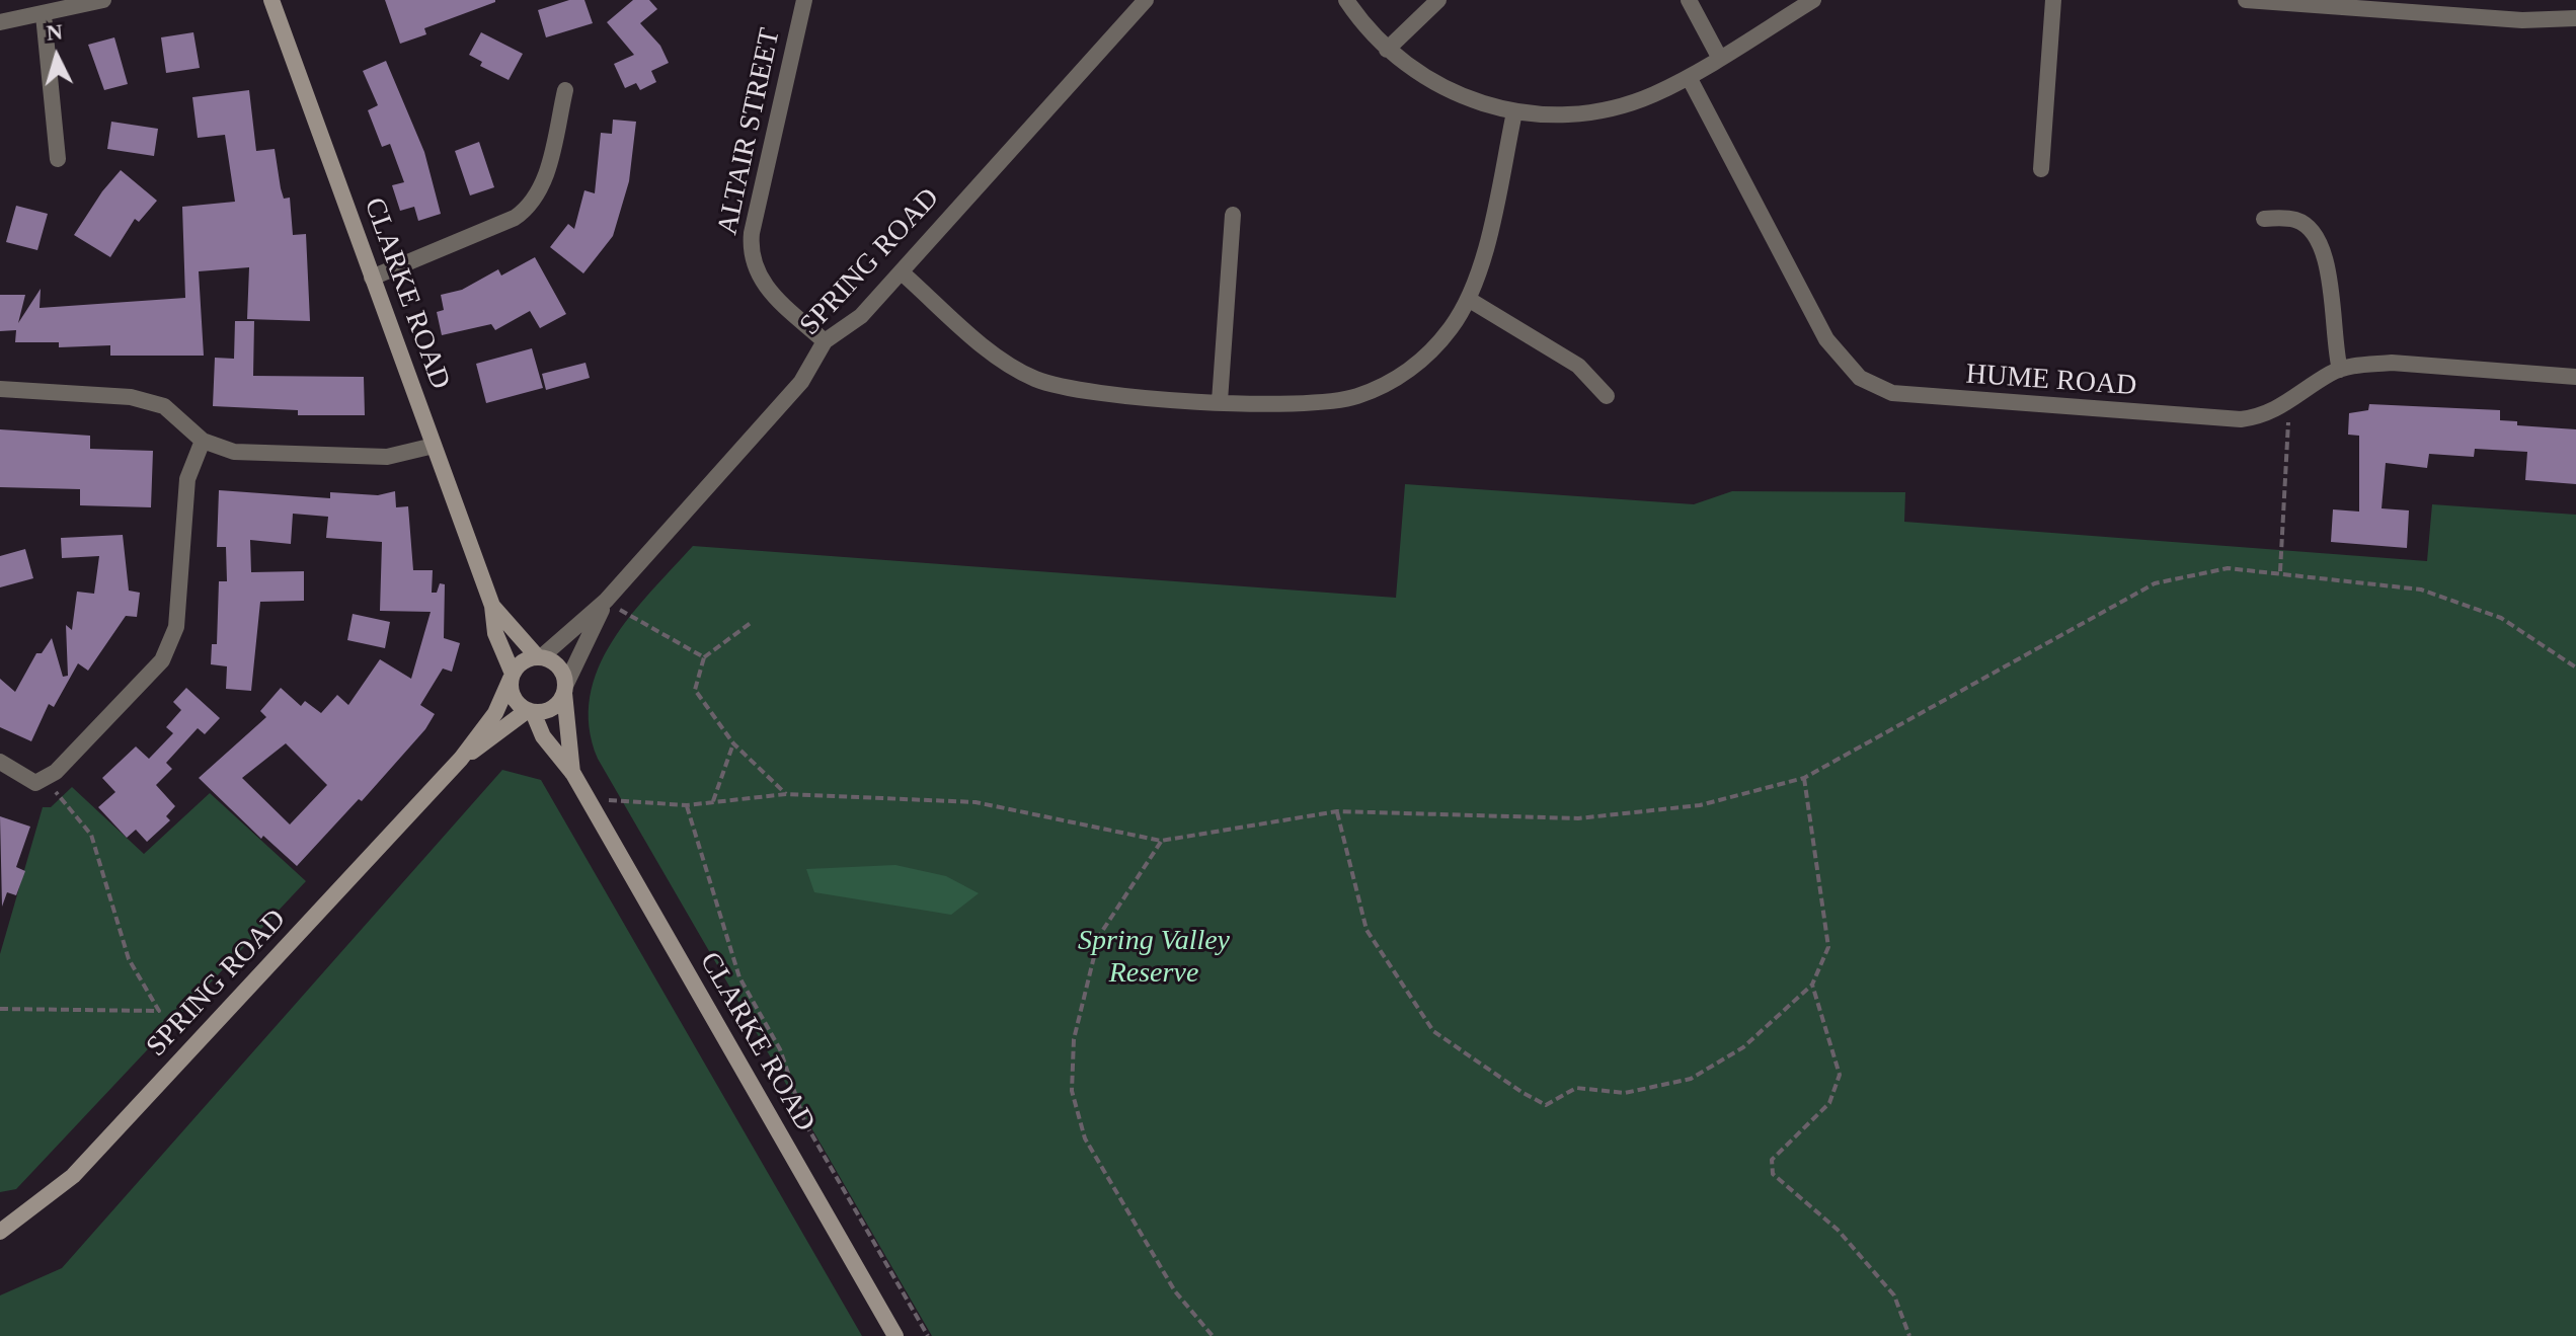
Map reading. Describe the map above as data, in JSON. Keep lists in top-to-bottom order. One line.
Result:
{"streets":{"main road":["SPRING ROAD","CLARKE ROAD"],"street":["ALTAIR STREET","HUME ROAD"]},"crossings":[["ALTAIR STREET","SPRING ROAD"],["SPRING ROAD","CLARKE ROAD"]],"parks":["Spring Valley Reserve"],"north":"top"}
